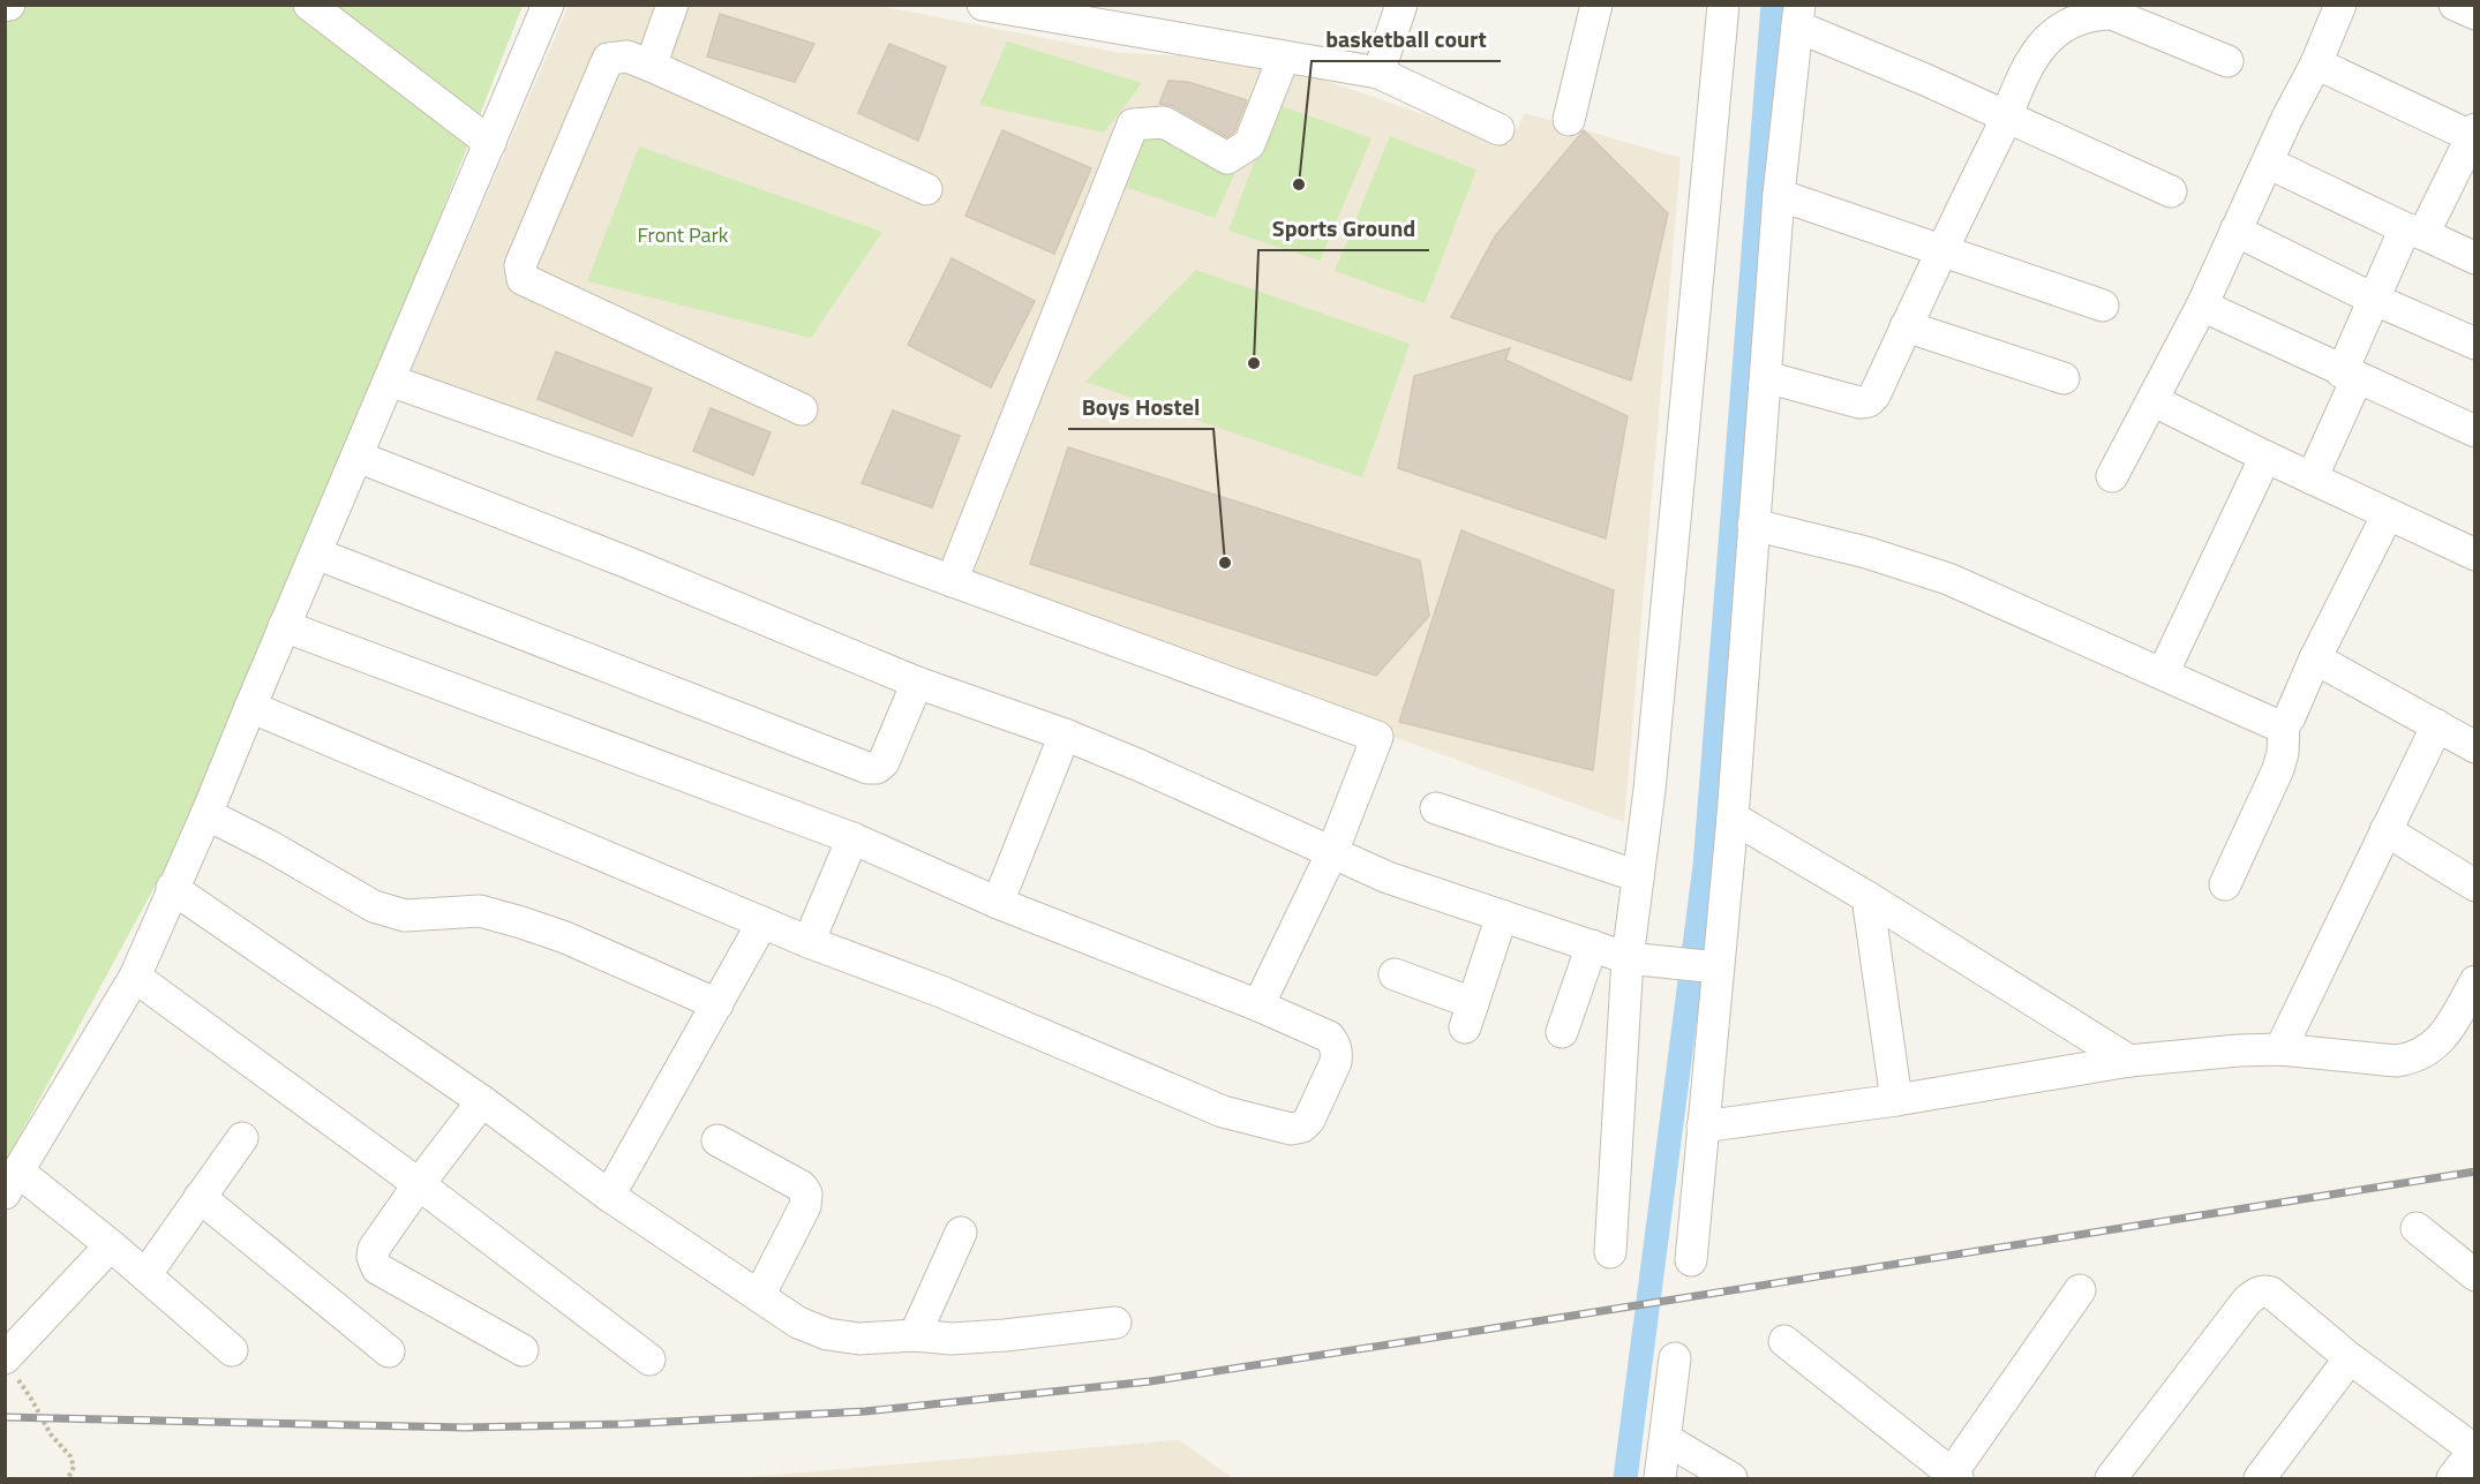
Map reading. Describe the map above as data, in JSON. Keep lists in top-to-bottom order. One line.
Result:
{"parks":["Front Park"],"places":["basketball court","Sports Ground","Boys Hostel"]}
